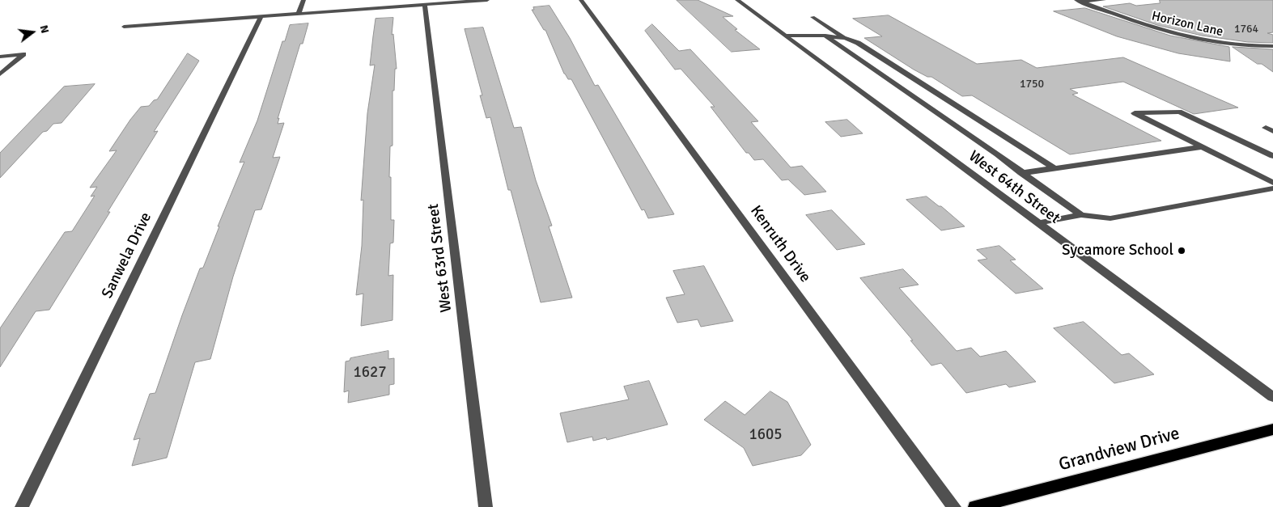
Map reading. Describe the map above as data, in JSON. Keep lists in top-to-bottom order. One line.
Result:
{"streets":{"main road":["Grandview Drive"],"street":["Horizon Lane","West 64th Street","Kenruth Drive","Sanwela Drive","West 63rd Street"]},"places":["Sycamore School"],"house_numbers":["1764","1750","1627","1605"],"north":"right"}
